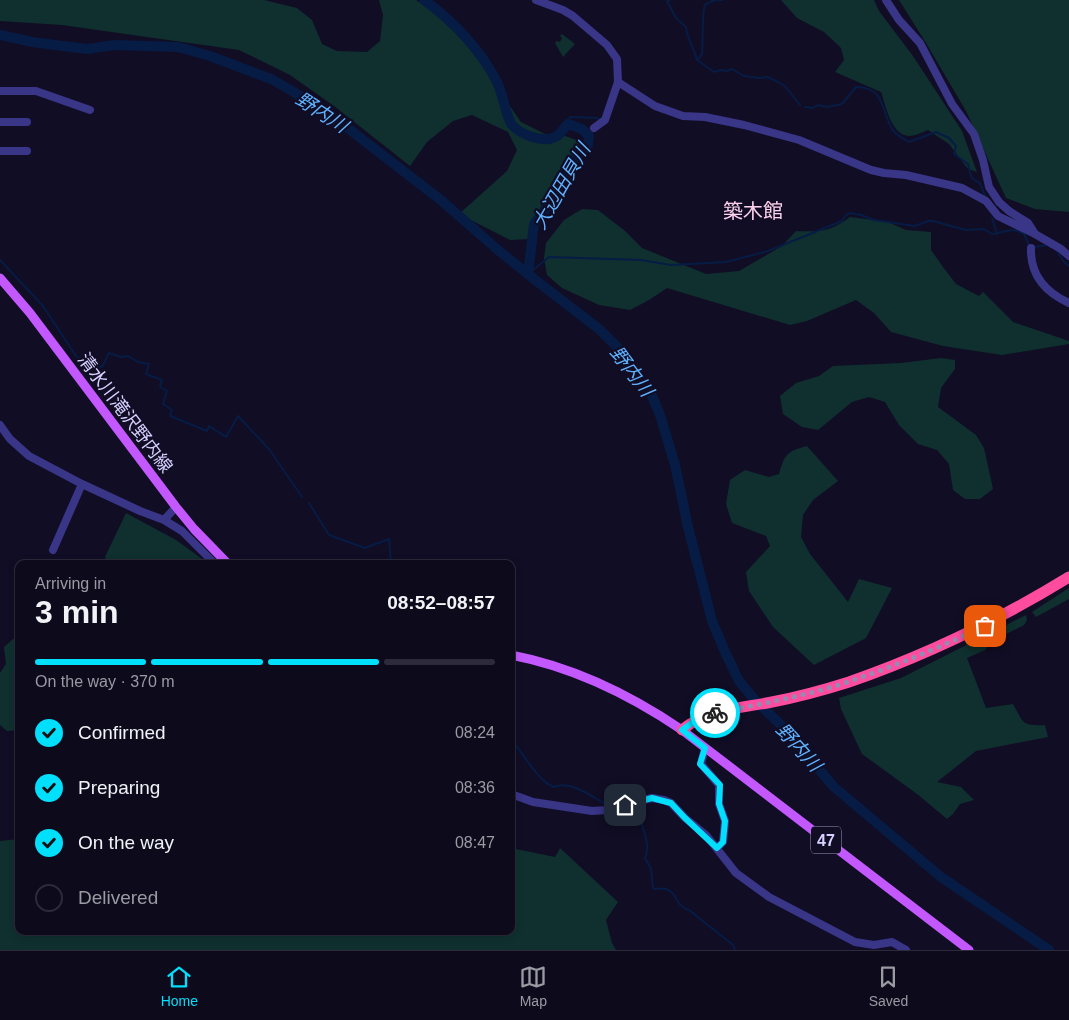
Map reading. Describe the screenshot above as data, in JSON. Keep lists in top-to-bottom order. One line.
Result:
{"streets":{"main road":["清水川滝沢野内線","47"]},"districts":["築木館"],"water":["野内川","大辺田貝川"],"page":{"heading":["3 min","Arriving in","08:52–08:57"],"bar":"On the way · 370 m","list":[["Confirmed","08:24"],["Preparing","08:36"],["On the way","08:47"],"Delivered"],"tabs":["Home","Map","Saved"]}}
